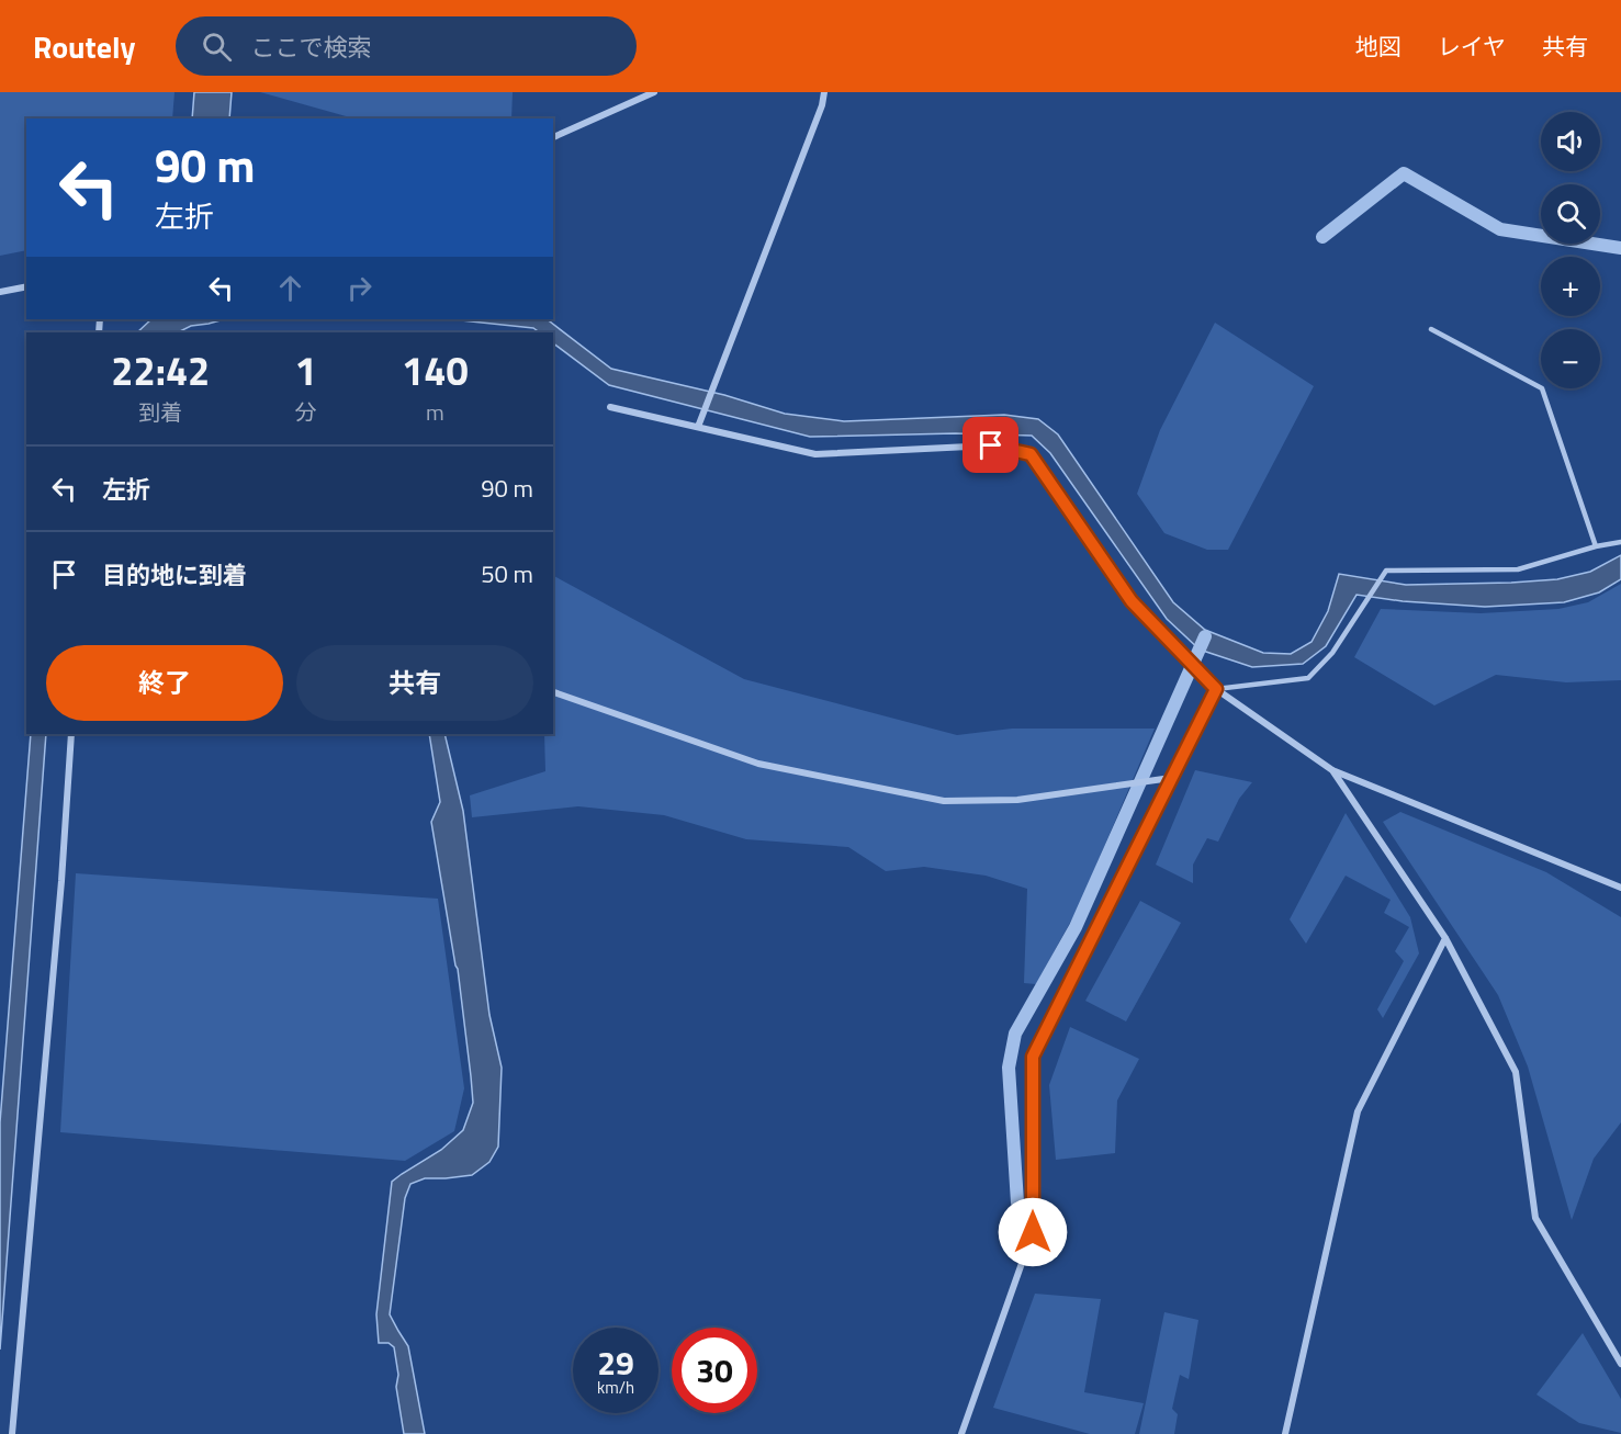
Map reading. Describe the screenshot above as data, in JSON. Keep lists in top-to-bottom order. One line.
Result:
{"page":{"header":"Routely","search":"ここで検索","nav":["地図","レイヤ","共有"],"map_buttons":["+","−"],"turn":["90 m","左折"],"eta":["22:42","到着","1","分","140","m"],"list":[{"name":"左折","value":"90 m"},{"name":"目的地に到着","value":"50 m"}],"buttons":["終了","共有"],"speed":"29 km/h","limit":"30"}}
